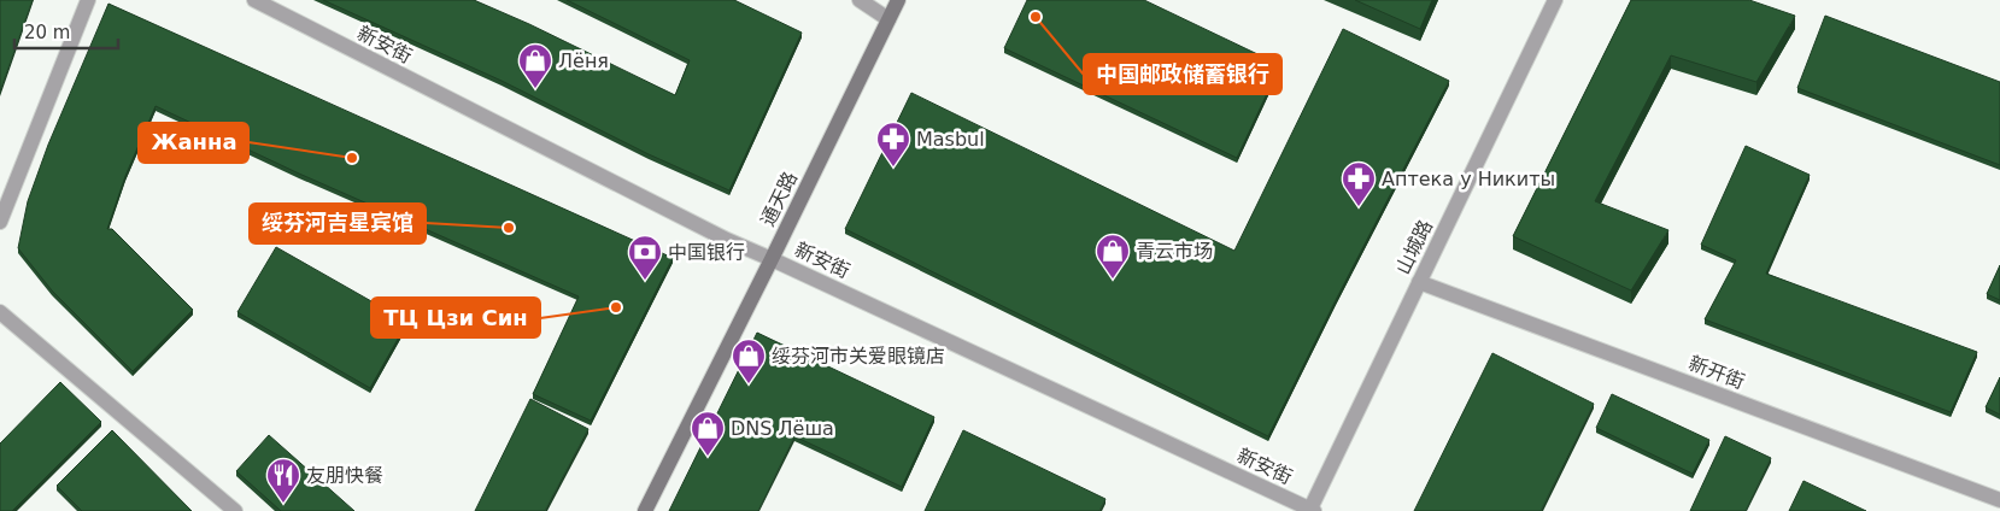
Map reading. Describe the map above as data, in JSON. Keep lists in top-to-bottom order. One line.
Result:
{"streets":{"main road":["通天路"],"street":["新安街","山城路","新开街"]},"crossings":[["新安街","通天路"],["新安街","山城路"],["山城路","新开街"]],"places":{"other":["中国邮政储蓄银行","Жанна","绥芬河吉星宾馆","ТЦ Цзи Син"],"shop":["Лёня","青云市场","绥芬河市关爱眼镜店","DNS Лёша"],"pharmacy":["Masbul","Аптека у Никиты"],"bank":["中国银行"],"restaurant":["友朋快餐"]},"scale_bar":"20 m"}
